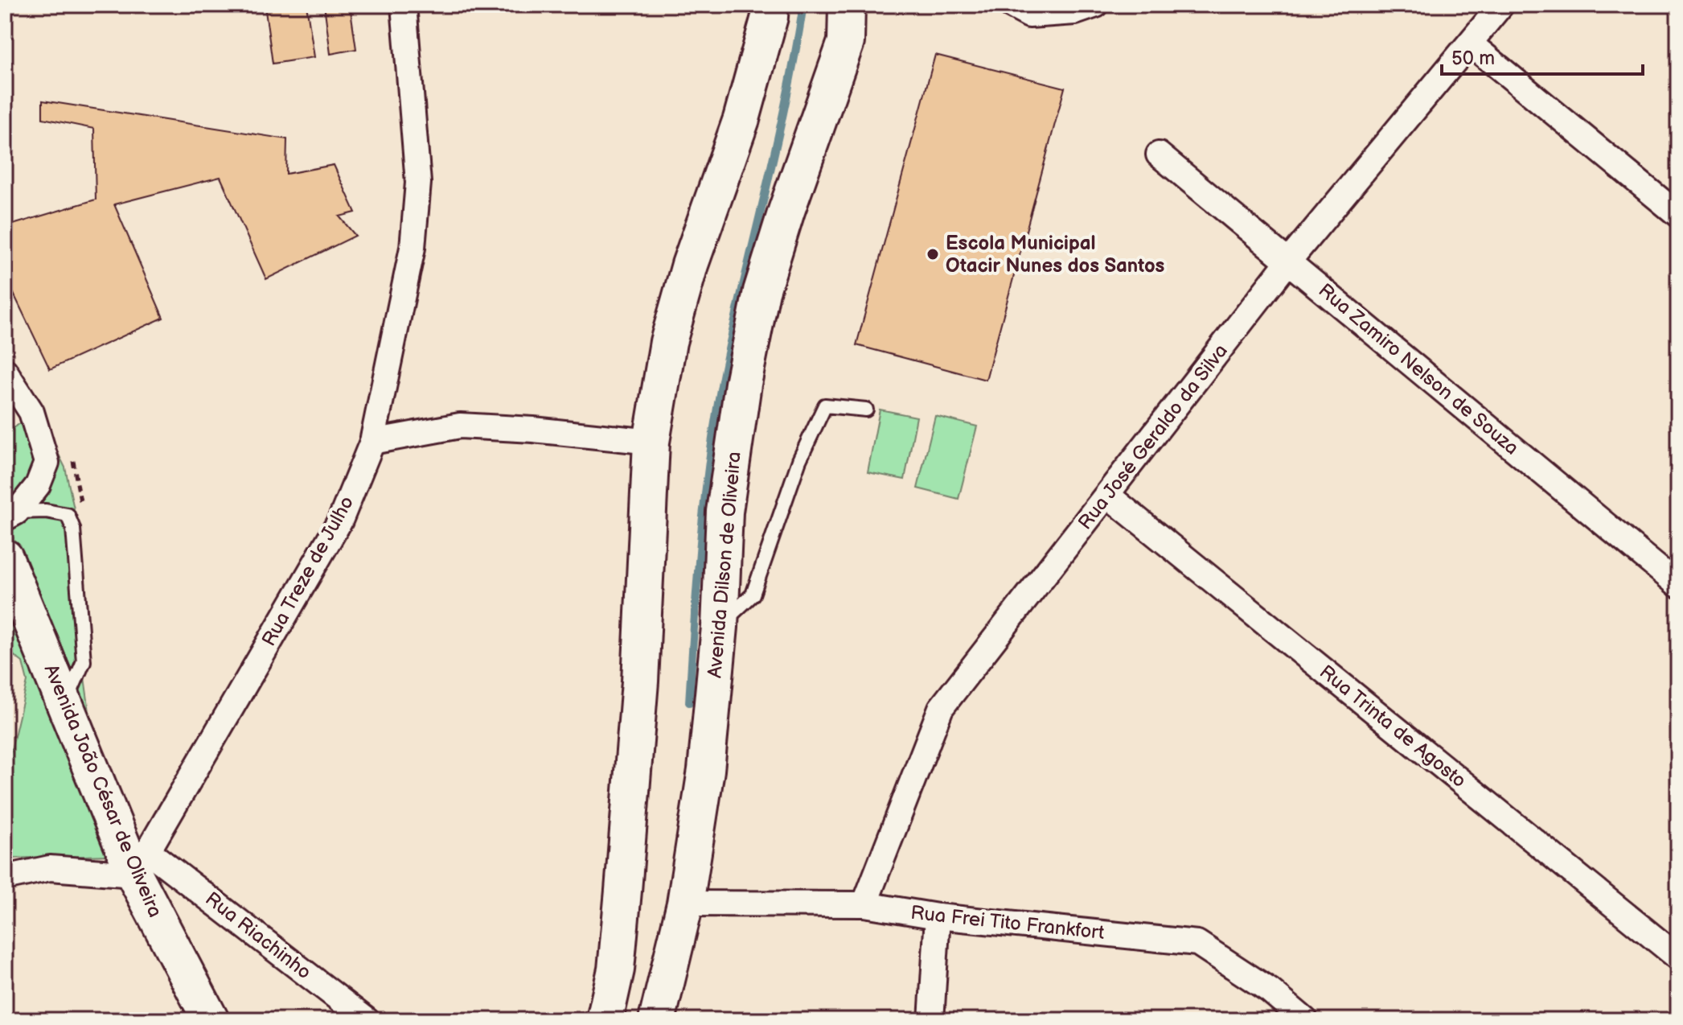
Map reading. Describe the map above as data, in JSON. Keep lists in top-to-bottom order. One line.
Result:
{"streets":{"main road":["Avenida Dilson de Oliveira","Avenida João César de Oliveira"],"street":["Rua Zamiro Nelson de Souza","Rua José Geraldo da Silva","Rua Treze de Julho","Rua Trinta de Agosto","Rua Frei Tito Frankfort","Rua Riachinho"]},"crossings":[["Rua Zamiro Nelson de Souza","Rua José Geraldo da Silva"],["Rua José Geraldo da Silva","Rua Trinta de Agosto"],["Rua José Geraldo da Silva","Rua Frei Tito Frankfort"],["Avenida Dilson de Oliveira","Rua Frei Tito Frankfort"],["Rua Treze de Julho","Avenida João César de Oliveira"],["Rua Treze de Julho","Rua Riachinho"],["Avenida João César de Oliveira","Rua Riachinho"]],"places":["Escola Municipal Otacir Nunes dos Santos"],"scale_bar":"50 m"}
